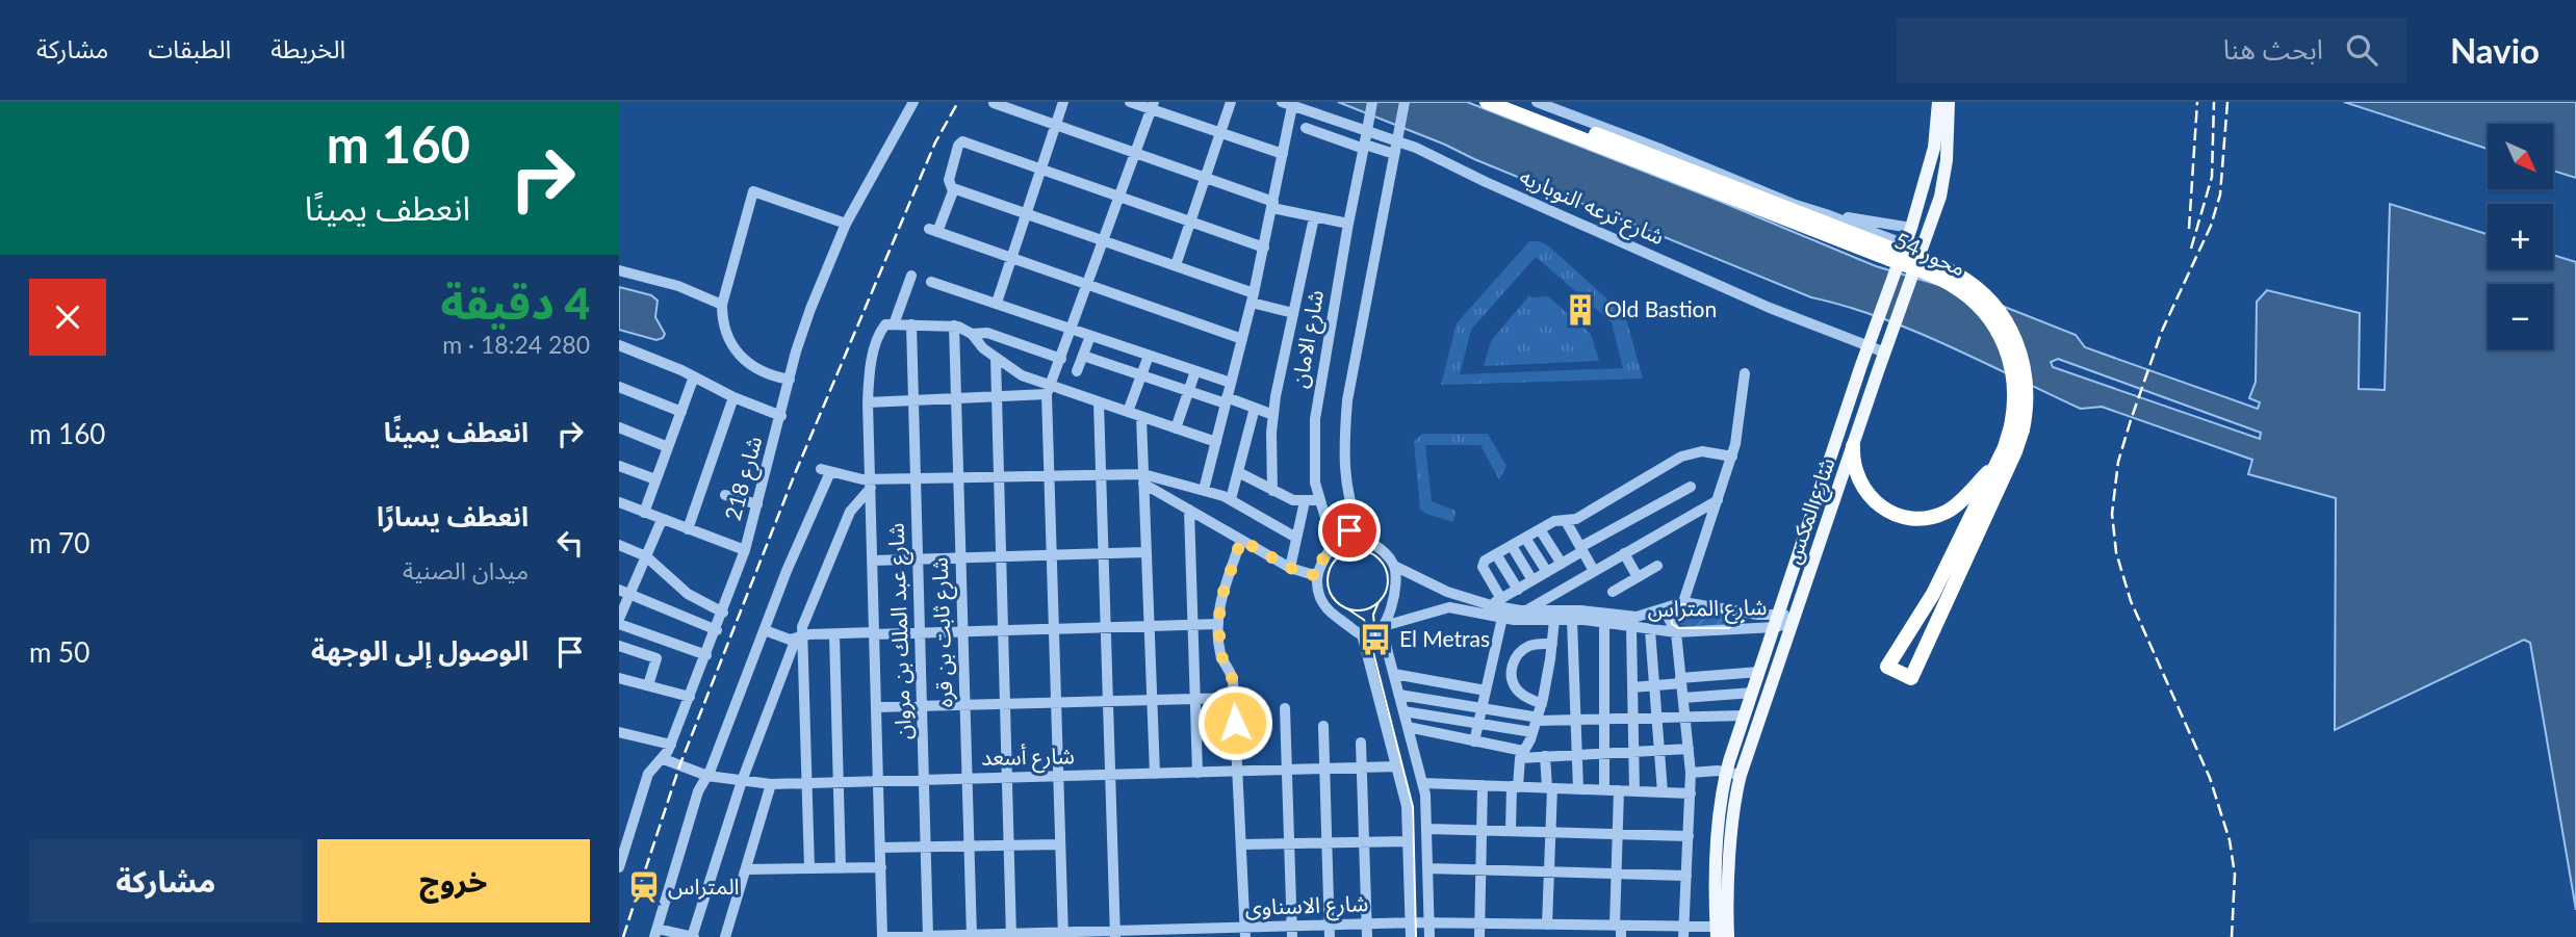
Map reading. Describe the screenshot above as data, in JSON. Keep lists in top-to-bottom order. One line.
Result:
{"streets":{"highway":["محور 54"],"main road":["شارع المكس"],"street":["شارع ترعه النوباريه","شارع الامان","شارع 218","شارع المتراس","شارع عبد الملك بن مروان","شارع ثابت بن قره","شارع أسعد","شارع الاسناوى"]},"crossings":[["شارع ترعه النوباريه","شارع المكس"],["محور 54","شارع المكس"],["شارع الامان","شارع المتراس"],["شارع 218","شارع أسعد"],["شارع المكس","شارع المتراس"],["شارع المكس","شارع الاسناوى"],["شارع عبد الملك بن مروان","شارع أسعد"],["شارع عبد الملك بن مروان","شارع الاسناوى"],["شارع ثابت بن قره","شارع أسعد"],["شارع ثابت بن قره","شارع الاسناوى"]],"places":{"building":["Old Bastion"],"bus stop":["El Metras"],"station":["المتراس"]},"north":"bottom right","page":{"header":"Navio","search":"ابحث هنا","nav":["الخريطة","الطبقات","مشاركة"],"turn":["160 m","انعطف يمينًا"],"map_buttons":["+","−"],"heading":["4 دقيقة","280 m · 18:24"],"list":[{"name":"انعطف يمينًا","value":"160 m"},{"name":"انعطف يسارًا","note":"ميدان الصنية","value":"70 m"},{"name":"الوصول إلى الوجهة","value":"50 m"}],"buttons":["خروج","مشاركة"]}}
